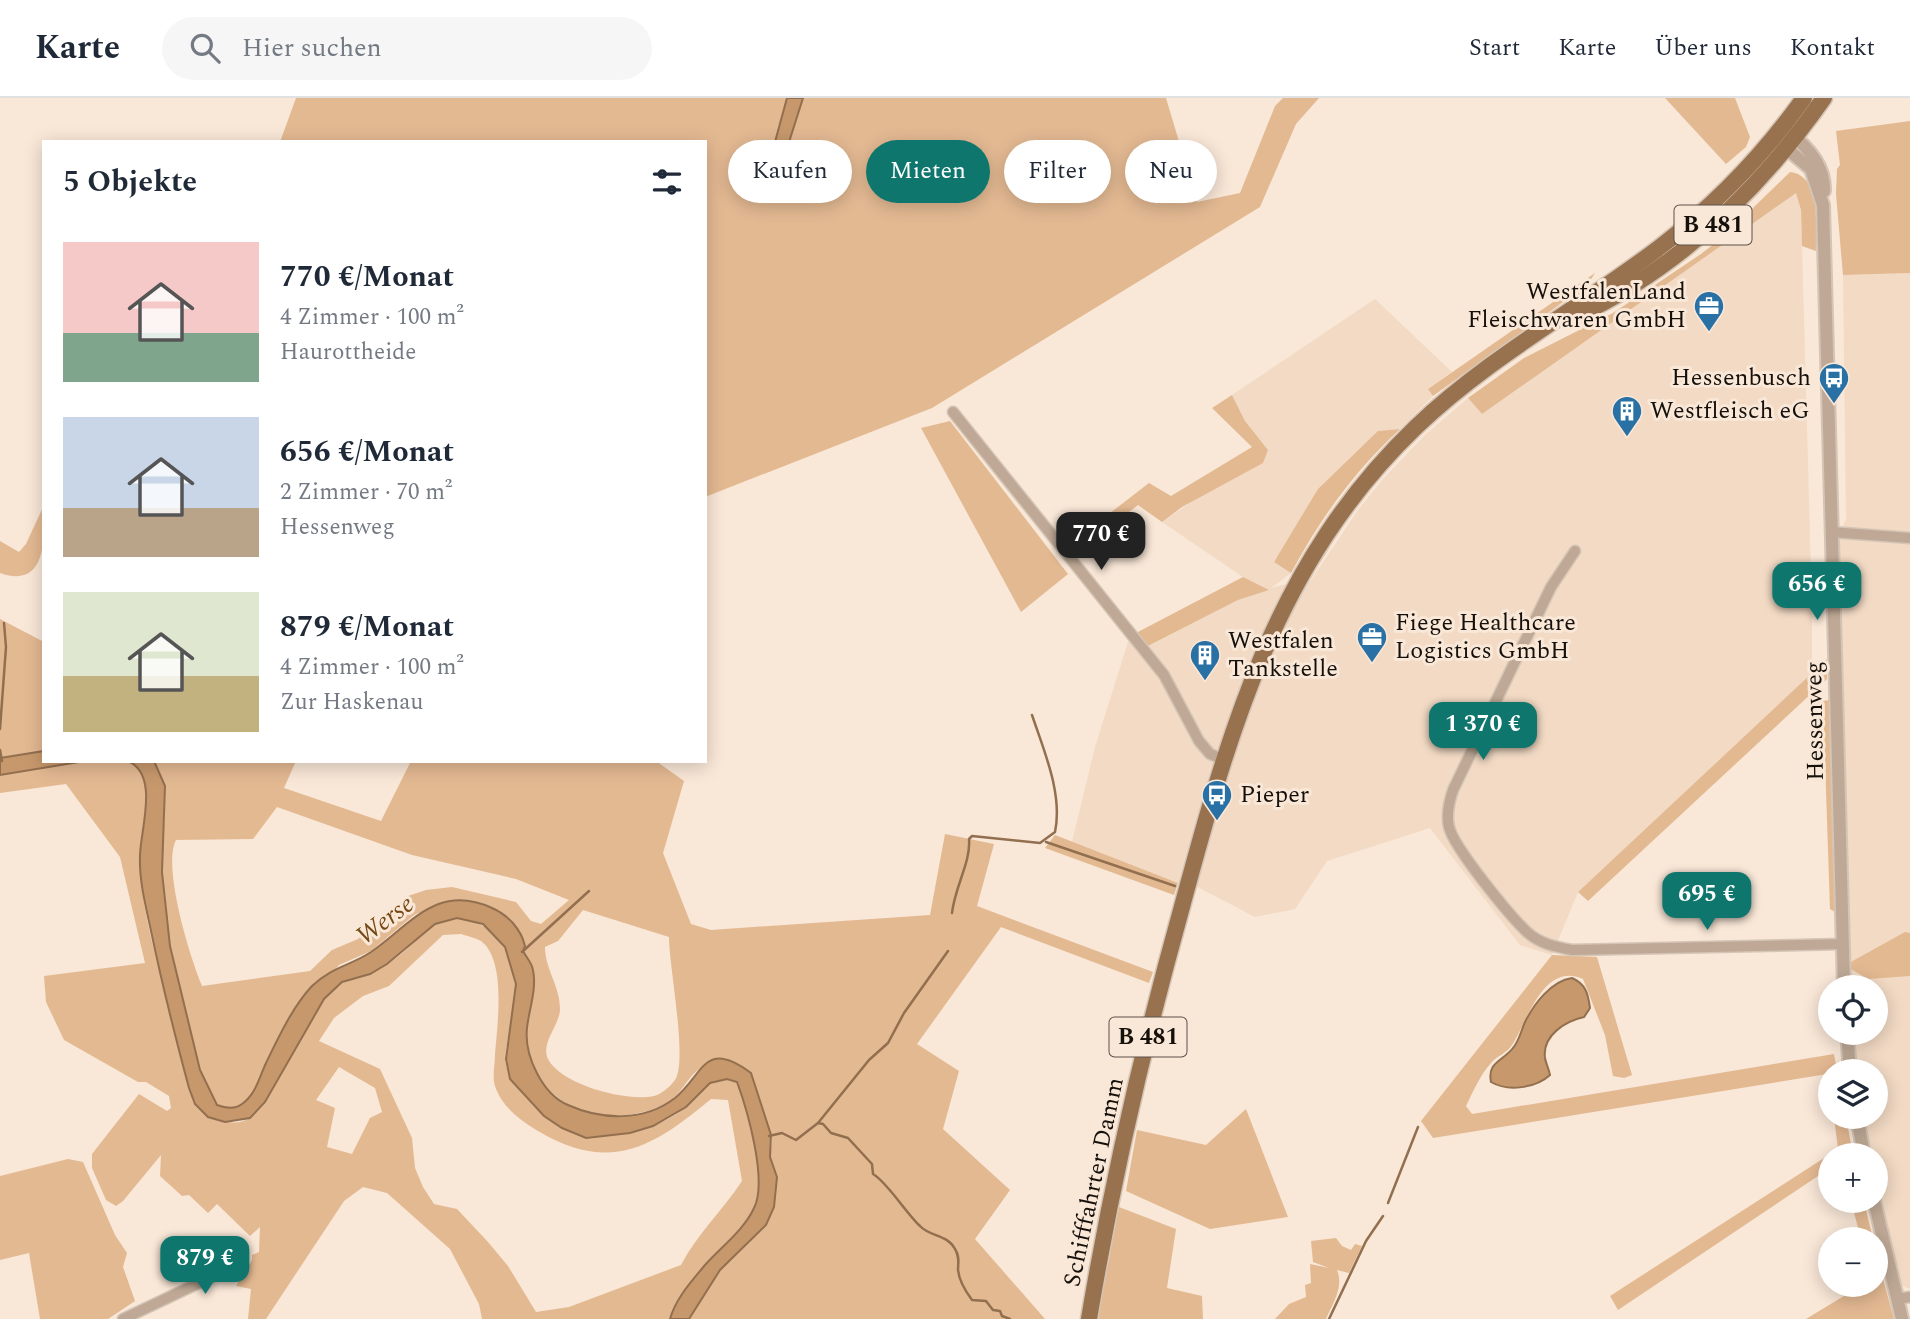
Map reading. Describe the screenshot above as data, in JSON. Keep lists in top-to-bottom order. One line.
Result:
{"streets":{"main road":["B 481","Schifffahrter Damm"],"street":["Hessenweg"]},"crossings":[["Hessenweg","Schifffahrter Damm"]],"water":["Werse"],"places":{"office":["WestfalenLand Fleischwaren GmbH","Fiege Healthcare Logistics GmbH"],"bus stop":["Hessenbusch","Pieper"],"building":["Westfleisch eG","Westfalen Tankstelle"]},"page":{"header":"Karte","search":"Hier suchen","nav":["Start","Karte","Über uns","Kontakt"],"chip":["Kaufen","Mieten","Filter","Neu"],"heading":"5 Objekte","list":[{"name":"770 €/Monat","note":"4 Zimmer · 100 m² · Haurottheide"},{"name":"656 €/Monat","note":"2 Zimmer · 70 m² · Hessenweg"},{"name":"879 €/Monat","note":"4 Zimmer · 100 m² · Zur Haskenau"}],"price":["770 €","656 €","1 370 €","695 €","879 €"],"map_buttons":["+","−"]}}
